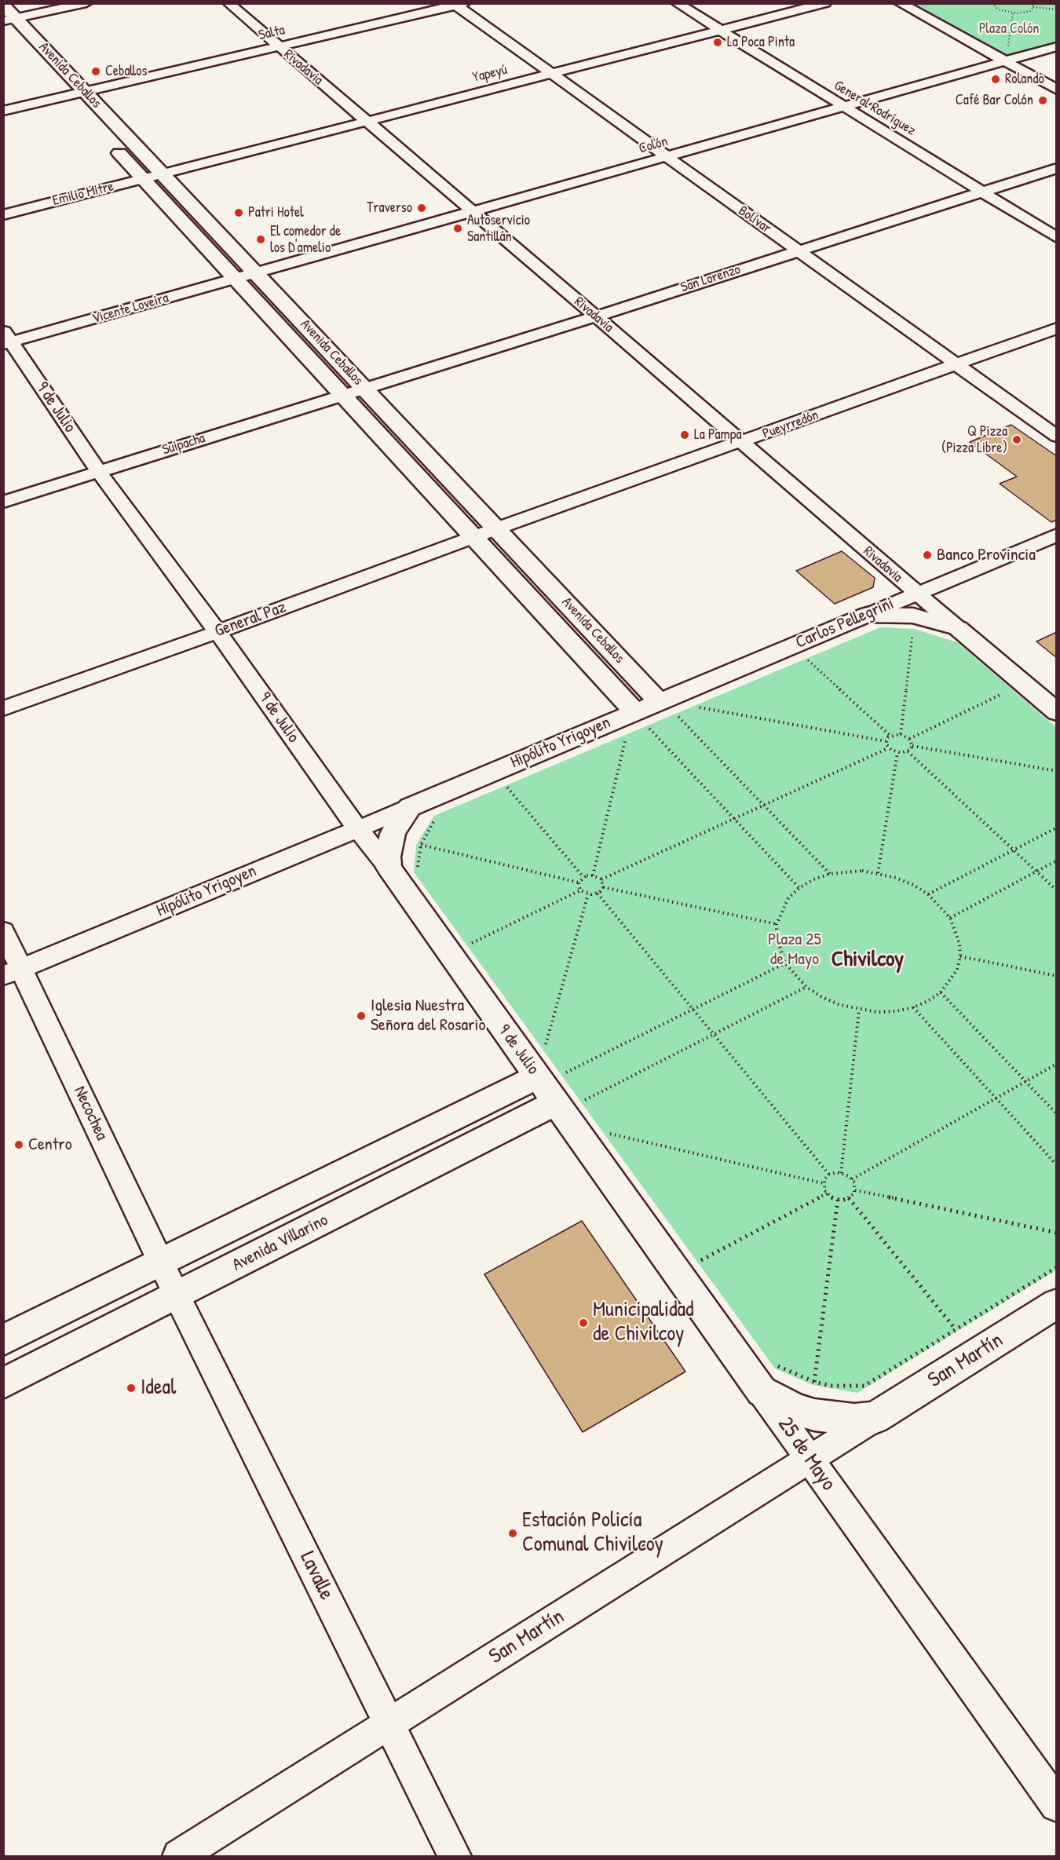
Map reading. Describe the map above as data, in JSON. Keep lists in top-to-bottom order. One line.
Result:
{"streets":{"main road":["Rivadavia","Avenida Ceballos","9 de Julio","Carlos Pellegrini","Hipólito Yrigoyen","Avenida Villarino","San Martín","25 de Mayo"],"street":["Salta","Yapeyú","General Rodríguez","Colón","Emilio Mitre","Bolívar","San Lorenzo","Vicente Loveira","Pueyrredón","Suipacha","General Paz","Necochea","Lavalle"]},"crossings":[["Salta","Rivadavia"],["Salta","Avenida Ceballos"],["Salta","Bolívar"],["Rivadavia","Yapeyú"],["Rivadavia","Colón"],["Rivadavia","San Lorenzo"],["Rivadavia","Pueyrredón"],["Rivadavia","Carlos Pellegrini"],["Yapeyú","Avenida Ceballos"],["Yapeyú","General Rodríguez"],["Yapeyú","Emilio Mitre"],["Yapeyú","Bolívar"],["Avenida Ceballos","Colón"],["Avenida Ceballos","Emilio Mitre"],["Avenida Ceballos","San Lorenzo"],["Avenida Ceballos","Vicente Loveira"],["Avenida Ceballos","Pueyrredón"],["Avenida Ceballos","Suipacha"],["Avenida Ceballos","General Paz"],["Avenida Ceballos","Carlos Pellegrini"],["Avenida Ceballos","Hipólito Yrigoyen"],["General Rodríguez","Colón"],["General Rodríguez","San Lorenzo"],["Colón","Bolívar"],["Colón","Vicente Loveira"],["Bolívar","San Lorenzo"],["Bolívar","Pueyrredón"],["San Lorenzo","Suipacha"],["Vicente Loveira","9 de Julio"],["9 de Julio","Suipacha"],["9 de Julio","General Paz"],["9 de Julio","Hipólito Yrigoyen"],["9 de Julio","Avenida Villarino"],["9 de Julio","25 de Mayo"],["Pueyrredón","General Paz"],["Carlos Pellegrini","Hipólito Yrigoyen"],["Hipólito Yrigoyen","Necochea"],["Necochea","Avenida Villarino"],["Necochea","Lavalle"],["Avenida Villarino","25 de Mayo"],["Avenida Villarino","Lavalle"],["San Martín","25 de Mayo"],["San Martín","Lavalle"]],"districts":["Chivilcoy"],"parks":["Plaza Colón","Plaza 25 de Mayo"],"places":["La Poca Pinta","Ceballos","Rolando","Café Bar Colón","Traverso","Patri Hotel","Autoservicio Santillán","El comedor de los D'amelio","La Pampa","Q Pizza (Pizza Libre)","Banco Provincia","Iglesia Nuestra Señora del Rosario","Centro","Municipalidad de Chivilcoy","Ideal","Estación Policía Comunal Chivilcoy"]}
